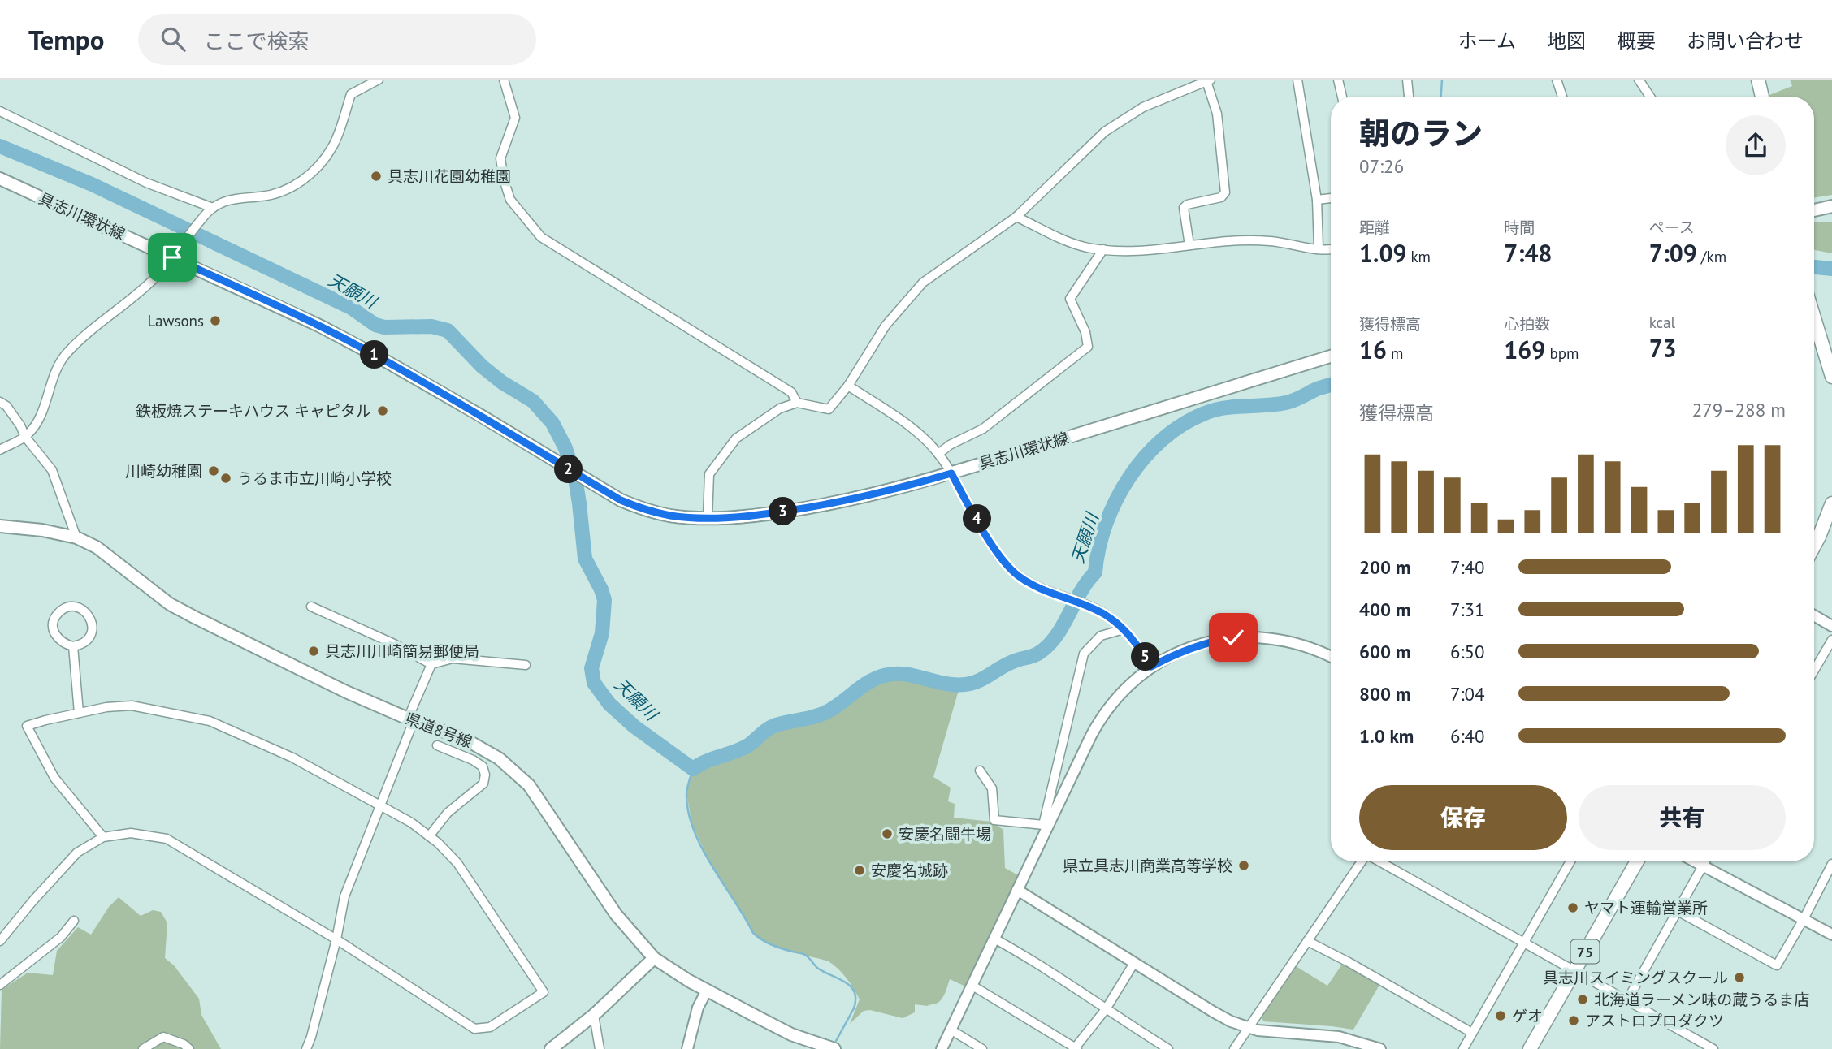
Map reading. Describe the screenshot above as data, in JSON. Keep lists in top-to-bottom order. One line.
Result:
{"streets":{"main road":["具志川環状線","県道8号線","75"]},"water":["天願川"],"places":["具志川花園幼稚園","Lawsons","鉄板焼ステーキハウス キャピタル","川崎幼稚園","うるま市立川崎小学校","具志川川崎簡易郵便局","安慶名闘牛場","県立具志川商業高等学校","安慶名城跡","ヤマト運輸営業所","具志川スイミングスクール","北海道ラーメン味の蔵うるま店","ゲオ","アストロプロダクツ"],"page":{"header":"Tempo","search":"ここで検索","nav":["ホーム","地図","概要","お問い合わせ"],"heading":["朝のラン","07:26"],"stats":[["距離","1.09 km"],["時間","7:48"],["ペース","7:09 /km"],["獲得標高","16 m"],["心拍数","169 bpm"],["kcal","73"]],"pins":["1","2","3","4","5"],"chart":["獲得標高","279–288 m"],"list":[{"name":"200 m","note":"7:40"},{"name":"400 m","note":"7:31"},{"name":"600 m","note":"6:50"},{"name":"800 m","note":"7:04"},{"name":"1.0 km","note":"6:40"}],"buttons":["保存","共有"]}}
